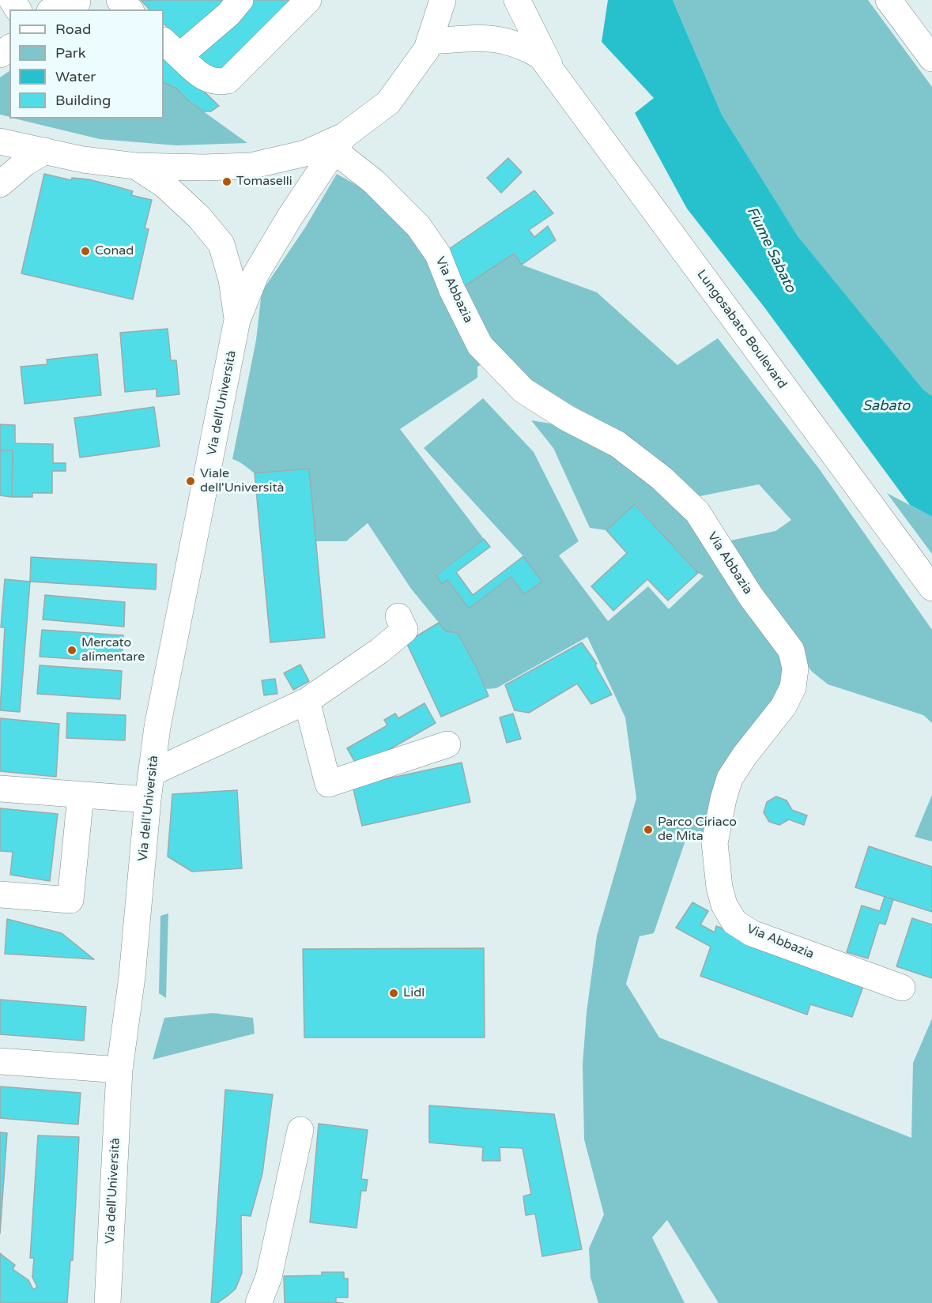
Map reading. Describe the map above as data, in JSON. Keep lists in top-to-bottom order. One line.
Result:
{"streets":{"street":["Via Abbazia","Lungosabato Boulevard","Via dell'Università"]},"crossings":[["Via Abbazia","Via dell'Università"]],"water":["Fiume Sabato","Sabato"],"places":["Tomaselli","Conad","Viale dell'Università","Mercato alimentare","Parco Ciriaco de Mita","Lidl"],"legend":["Road","Park","Water","Building"]}
